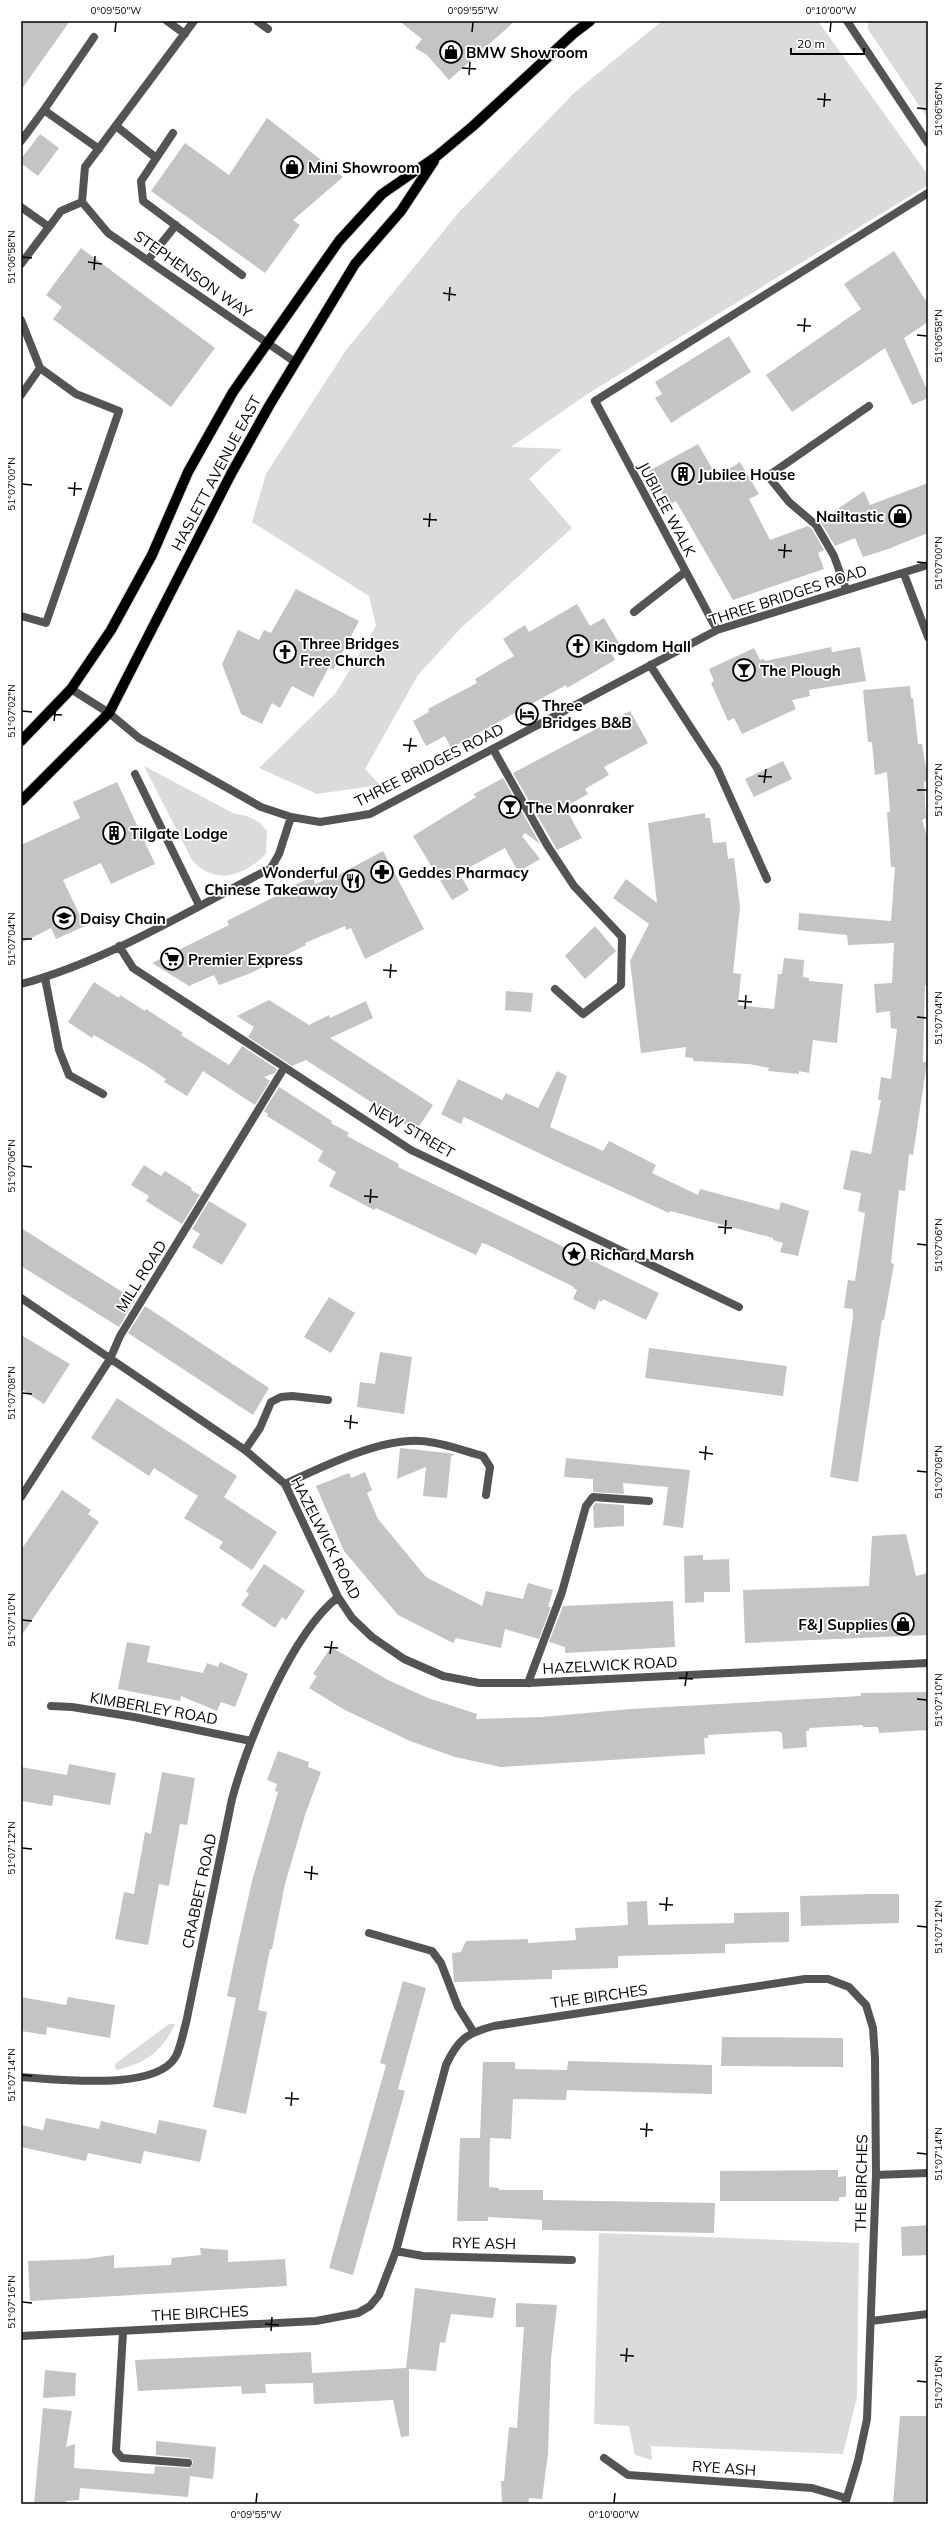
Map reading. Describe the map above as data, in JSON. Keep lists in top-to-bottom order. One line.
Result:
{"streets":{"main road":["HASLETT AVENUE EAST"],"street":["STEPHENSON WAY","JUBILEE WALK","THREE BRIDGES ROAD","NEW STREET","MILL ROAD","HAZELWICK ROAD","KIMBERLEY ROAD","CRABBET ROAD","THE BIRCHES","RYE ASH"]},"crossings":[["STEPHENSON WAY","HASLETT AVENUE EAST"],["HASLETT AVENUE EAST","THREE BRIDGES ROAD"],["JUBILEE WALK","THREE BRIDGES ROAD"],["NEW STREET","MILL ROAD"],["MILL ROAD","HAZELWICK ROAD"],["HAZELWICK ROAD","CRABBET ROAD"],["KIMBERLEY ROAD","CRABBET ROAD"],["THE BIRCHES","RYE ASH"]],"places":{"shop":["BMW Showroom","Mini Showroom","Nailtastic","F&J Supplies"],"building":["Jubilee House","Tilgate Lodge"],"church":["Kingdom Hall","Three Bridges Free Church"],"bar":["The Plough","The Moonraker"],"hotel":["Three Bridges B&B"],"pharmacy":["Geddes Pharmacy"],"restaurant":["Wonderful Chinese Takeaway"],"school or university":["Daisy Chain"],"supermarket":["Premier Express"],"place":["Richard Marsh"]},"scale_bar":"20 m","coordinates":["0°09'50\"W","0°09'55\"W","0°10'00\"W","51°06'56\"N","51°06'58\"N","51°07'00\"N","51°07'02\"N","51°07'04\"N","51°07'06\"N","51°07'08\"N","51°07'10\"N","51°07'12\"N","51°07'14\"N","51°07'16\"N"]}
